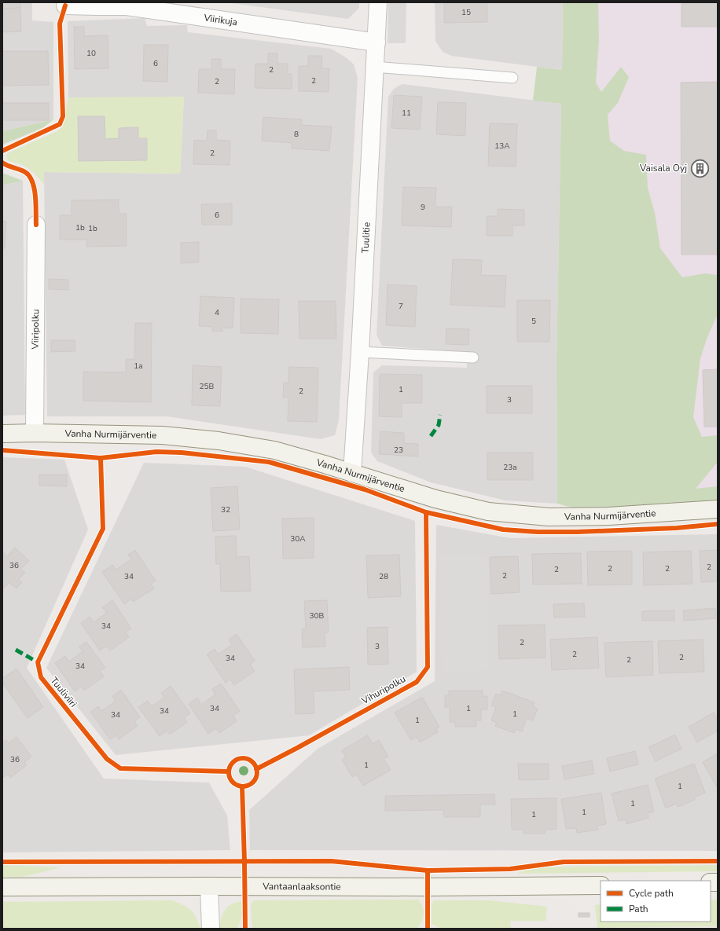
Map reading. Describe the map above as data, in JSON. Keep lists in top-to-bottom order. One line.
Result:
{"streets":{"street":["Viirikuja","Tuulitie","Viiripolku","Vanha Nurmijärventie","Vantaanlaaksontie"],"cycle path":["Vihuripolku","Tuuliviiri"]},"crossings":[["Viirikuja","Tuulitie"],["Tuulitie","Vanha Nurmijärventie"],["Viiripolku","Vanha Nurmijärventie"]],"places":{"building":["Vaisala Oyj"]},"house_numbers":["15","10","6","2","2","2","11","8","13A","2","9","6","1b","1b","7","4","5","1a","25B","1","2","3","23","23a","32","30A","36","2","2","2","2","2","34","28","30B","34","2","3","2","2","34","2","34","34","1","34","1","34","1","36","1","1","1","1","1"],"legend":["Cycle path","Path"]}
